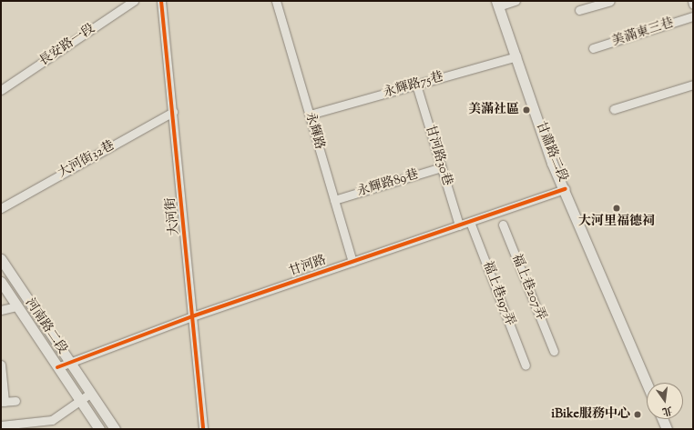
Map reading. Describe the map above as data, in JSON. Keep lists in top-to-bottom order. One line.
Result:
{"streets":{"street":["美滿東三巷","長安路一段","永輝路75巷","永輝路","甘肅路二段","甘河路30巷","大河街32巷","永輝路89巷","大河街","甘河路","福上巷207弄","福上巷197弄","河南路二段"]},"crossings":[["永輝路75巷","永輝路"],["永輝路75巷","甘肅路二段"],["永輝路75巷","甘河路30巷"],["永輝路","永輝路89巷"],["永輝路","甘河路"],["甘肅路二段","甘河路"],["甘河路30巷","永輝路89巷"],["甘河路30巷","甘河路"],["大河街32巷","大河街"],["大河街","甘河路"],["甘河路","福上巷197弄"],["甘河路","河南路二段"]],"places":["美滿社區","大河里福德祠","iBike服務中心"],"north":"bottom"}
